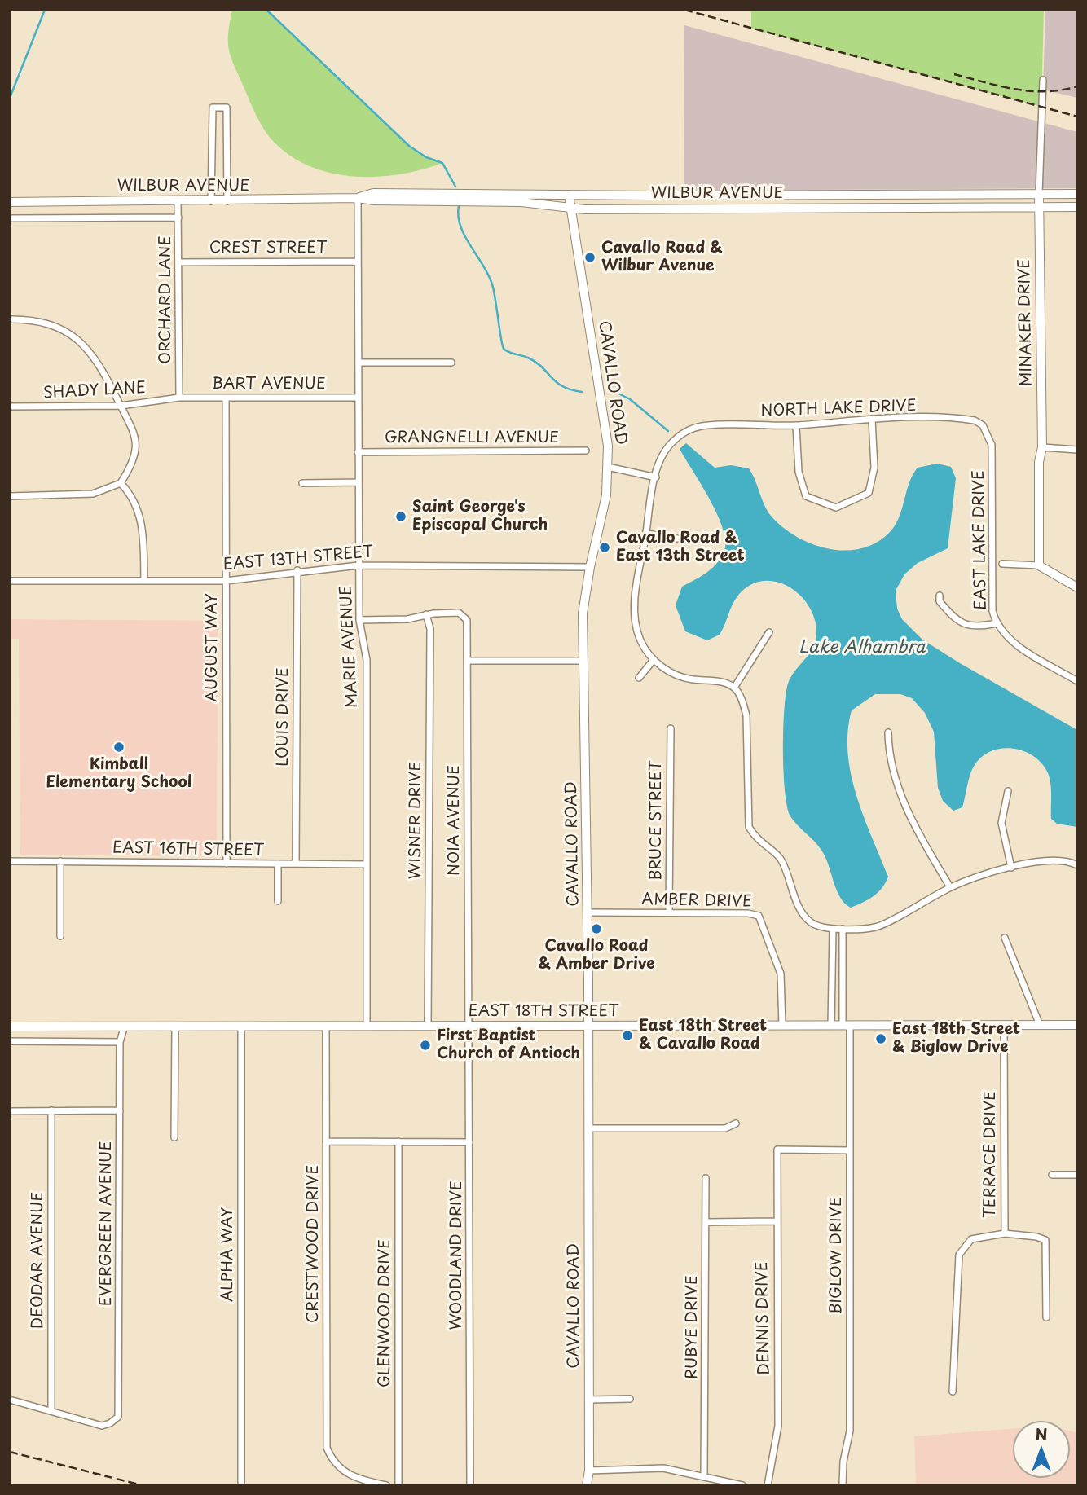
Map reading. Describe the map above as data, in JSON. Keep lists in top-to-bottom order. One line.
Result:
{"streets":{"main road":["WILBUR AVENUE","MINAKER DRIVE","CAVALLO ROAD","EAST 18TH STREET"],"street":["CREST STREET","ORCHARD LANE","BART AVENUE","SHADY LANE","NORTH LAKE DRIVE","GRANGNELLI AVENUE","EAST LAKE DRIVE","EAST 13TH STREET","MARIE AVENUE","AUGUST WAY","LOUIS DRIVE","WISNER DRIVE","NOIA AVENUE","BRUCE STREET","EAST 16TH STREET","AMBER DRIVE","TERRACE DRIVE","EVERGREEN AVENUE","CRESTWOOD DRIVE","ALPHA WAY","WOODLAND DRIVE","BIGLOW DRIVE","DEODAR AVENUE","GLENWOOD DRIVE","DENNIS DRIVE","RUBYE DRIVE"]},"crossings":[["WILBUR AVENUE","ORCHARD LANE"],["WILBUR AVENUE","MINAKER DRIVE"],["WILBUR AVENUE","CAVALLO ROAD"],["WILBUR AVENUE","MARIE AVENUE"],["CREST STREET","ORCHARD LANE"],["CREST STREET","MARIE AVENUE"],["ORCHARD LANE","BART AVENUE"],["ORCHARD LANE","SHADY LANE"],["CAVALLO ROAD","EAST 13TH STREET"],["CAVALLO ROAD","AMBER DRIVE"],["CAVALLO ROAD","EAST 18TH STREET"],["BART AVENUE","SHADY LANE"],["BART AVENUE","MARIE AVENUE"],["BART AVENUE","AUGUST WAY"],["NORTH LAKE DRIVE","EAST LAKE DRIVE"],["GRANGNELLI AVENUE","MARIE AVENUE"],["EAST 13TH STREET","MARIE AVENUE"],["EAST 13TH STREET","AUGUST WAY"],["EAST 13TH STREET","LOUIS DRIVE"],["MARIE AVENUE","EAST 16TH STREET"],["MARIE AVENUE","EAST 18TH STREET"],["AUGUST WAY","EAST 16TH STREET"],["LOUIS DRIVE","EAST 16TH STREET"],["WISNER DRIVE","NOIA AVENUE"],["WISNER DRIVE","EAST 18TH STREET"],["NOIA AVENUE","EAST 18TH STREET"],["NOIA AVENUE","WOODLAND DRIVE"],["BRUCE STREET","AMBER DRIVE"],["AMBER DRIVE","EAST 18TH STREET"],["EAST 18TH STREET","TERRACE DRIVE"],["EAST 18TH STREET","EVERGREEN AVENUE"],["EAST 18TH STREET","CRESTWOOD DRIVE"],["EAST 18TH STREET","ALPHA WAY"],["EAST 18TH STREET","WOODLAND DRIVE"],["EAST 18TH STREET","BIGLOW DRIVE"],["EVERGREEN AVENUE","DEODAR AVENUE"],["BIGLOW DRIVE","DENNIS DRIVE"]],"water":["Lake Alhambra"],"places":["Cavallo Road & Wilbur Avenue","Saint George's Episcopal Church","Cavallo Road & East 13th Street","Kimball Elementary School","Cavallo Road & Amber Drive","East 18th Street & Cavallo Road","East 18th Street & Biglow Drive","First Baptist Church of Antioch"],"north":"top"}
